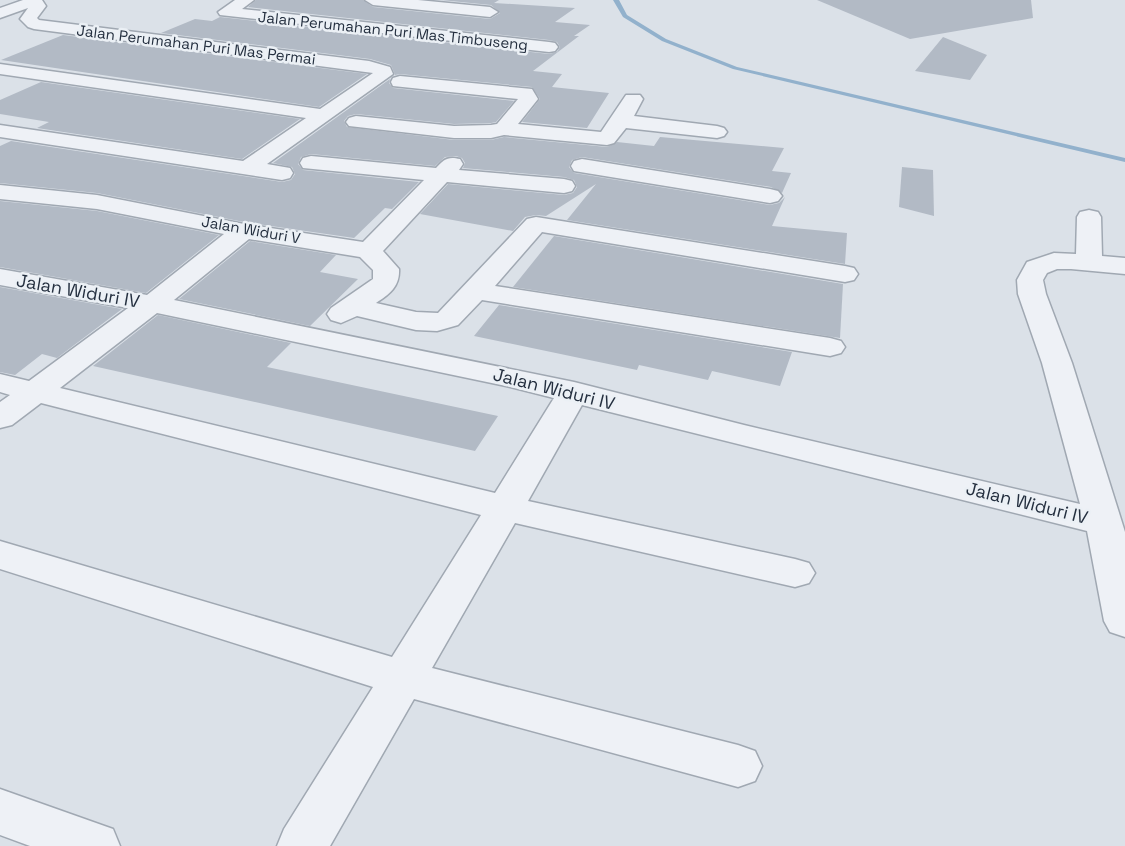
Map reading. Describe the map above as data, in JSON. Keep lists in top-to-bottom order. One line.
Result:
{"streets":{"street":["Jalan Perumahan Puri Mas Timbuseng","Jalan Perumahan Puri Mas Permai","Jalan Widuri V","Jalan Widuri IV"]}}
